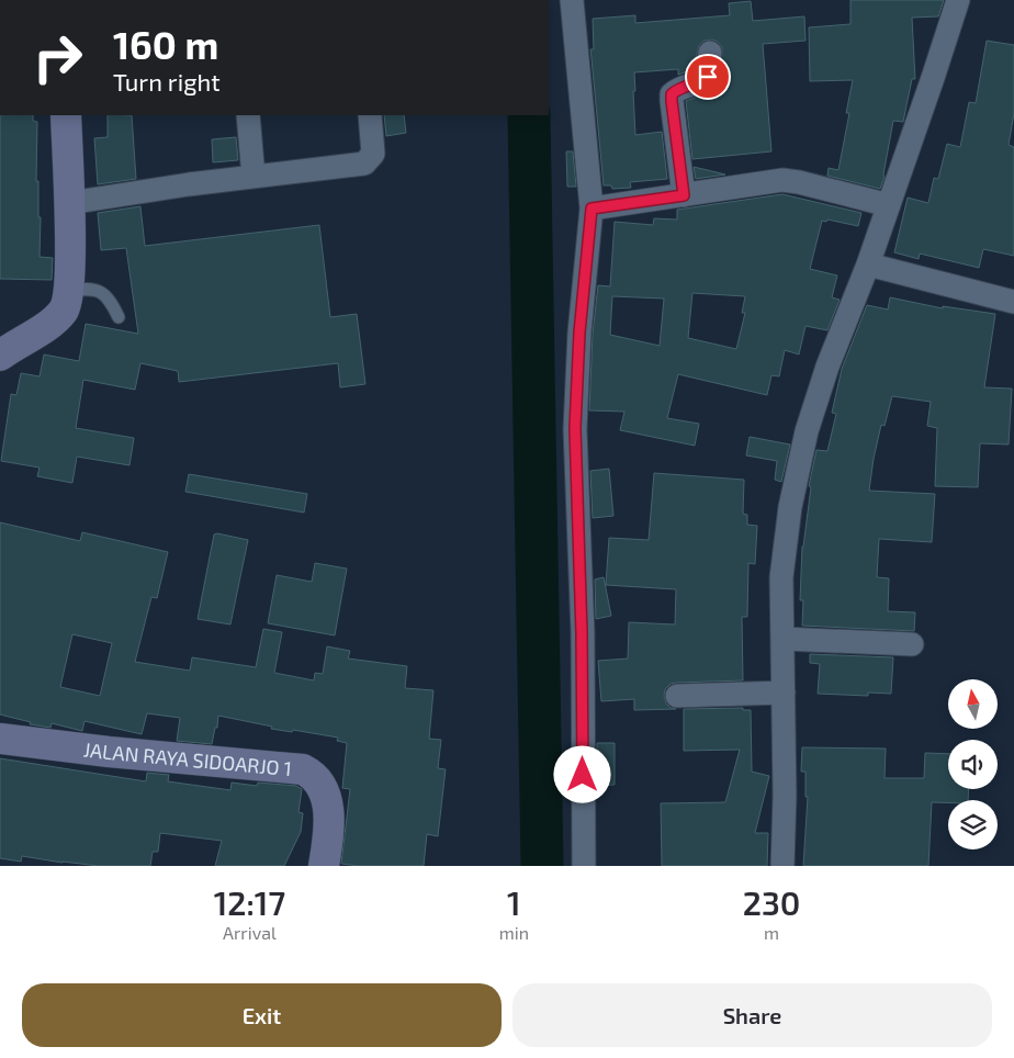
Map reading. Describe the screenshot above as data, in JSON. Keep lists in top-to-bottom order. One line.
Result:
{"streets":{"street":["JALAN RAYA SIDOARJO 1"]},"north":"top","page":{"turn":["160 m","Turn right"],"eta":["12:17","Arrival","1","min","230","m"],"buttons":["Exit","Share"]}}
